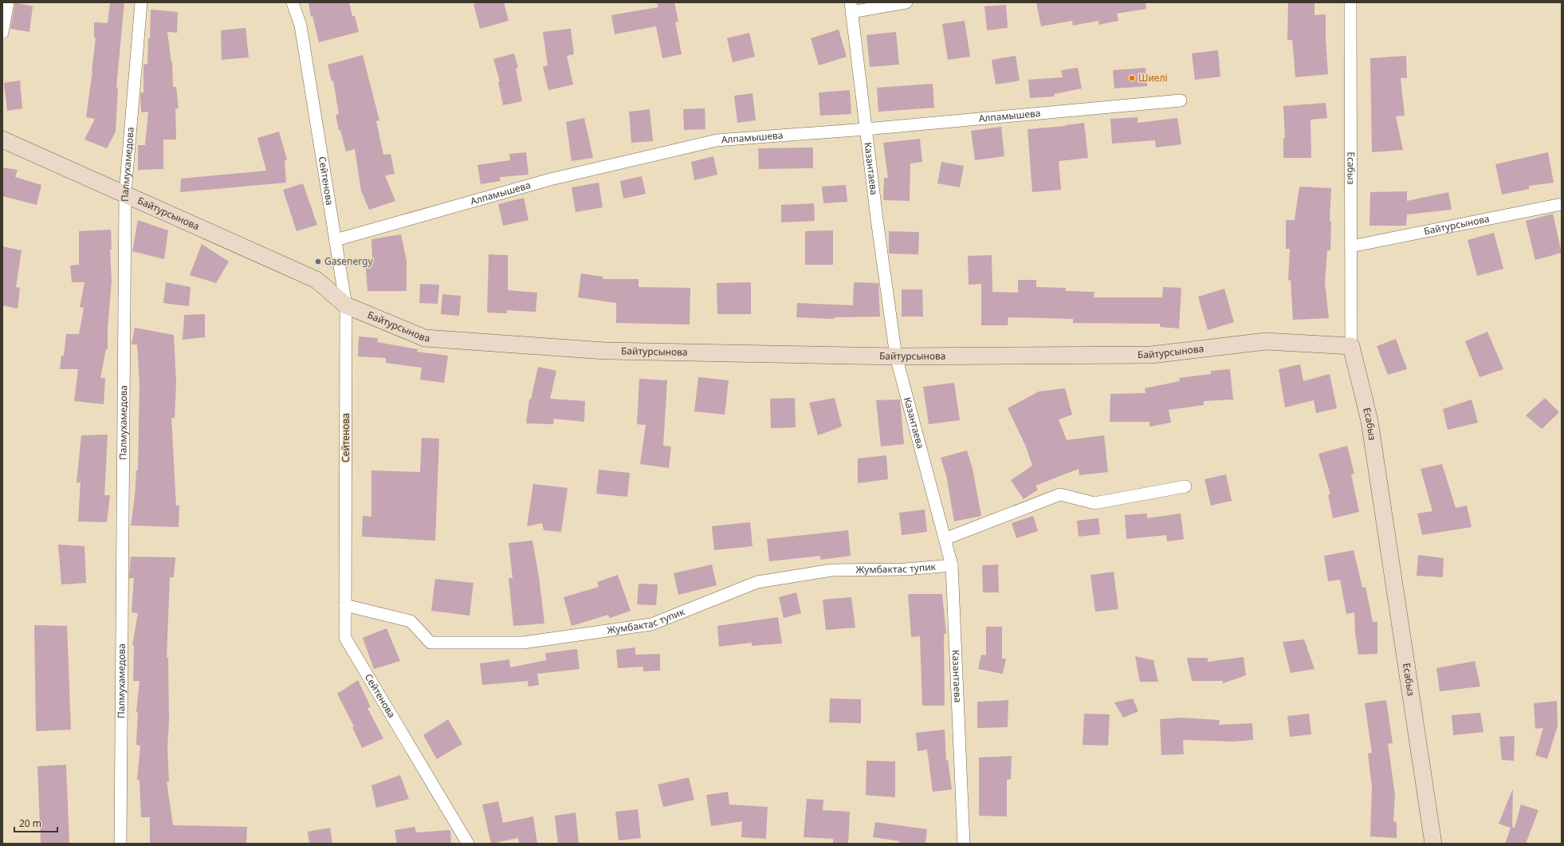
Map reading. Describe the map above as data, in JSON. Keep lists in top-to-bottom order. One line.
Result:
{"streets":{"main road":["Есабыз","Байтурсынова"],"street":["Алпамышева","Палмухамедова","Казантаева","Сейтенова","Жумбактас тупик"]},"crossings":[["Алпамышева","Казантаева"],["Алпамышева","Сейтенова"],["Палмухамедова","Байтурсынова"],["Есабыз","Байтурсынова"],["Казантаева","Байтурсынова"],["Казантаева","Жумбактас тупик"],["Сейтенова","Байтурсынова"],["Сейтенова","Жумбактас тупик"]],"places":["Шиелі","Gasenergy"],"scale_bar":"20 m"}
